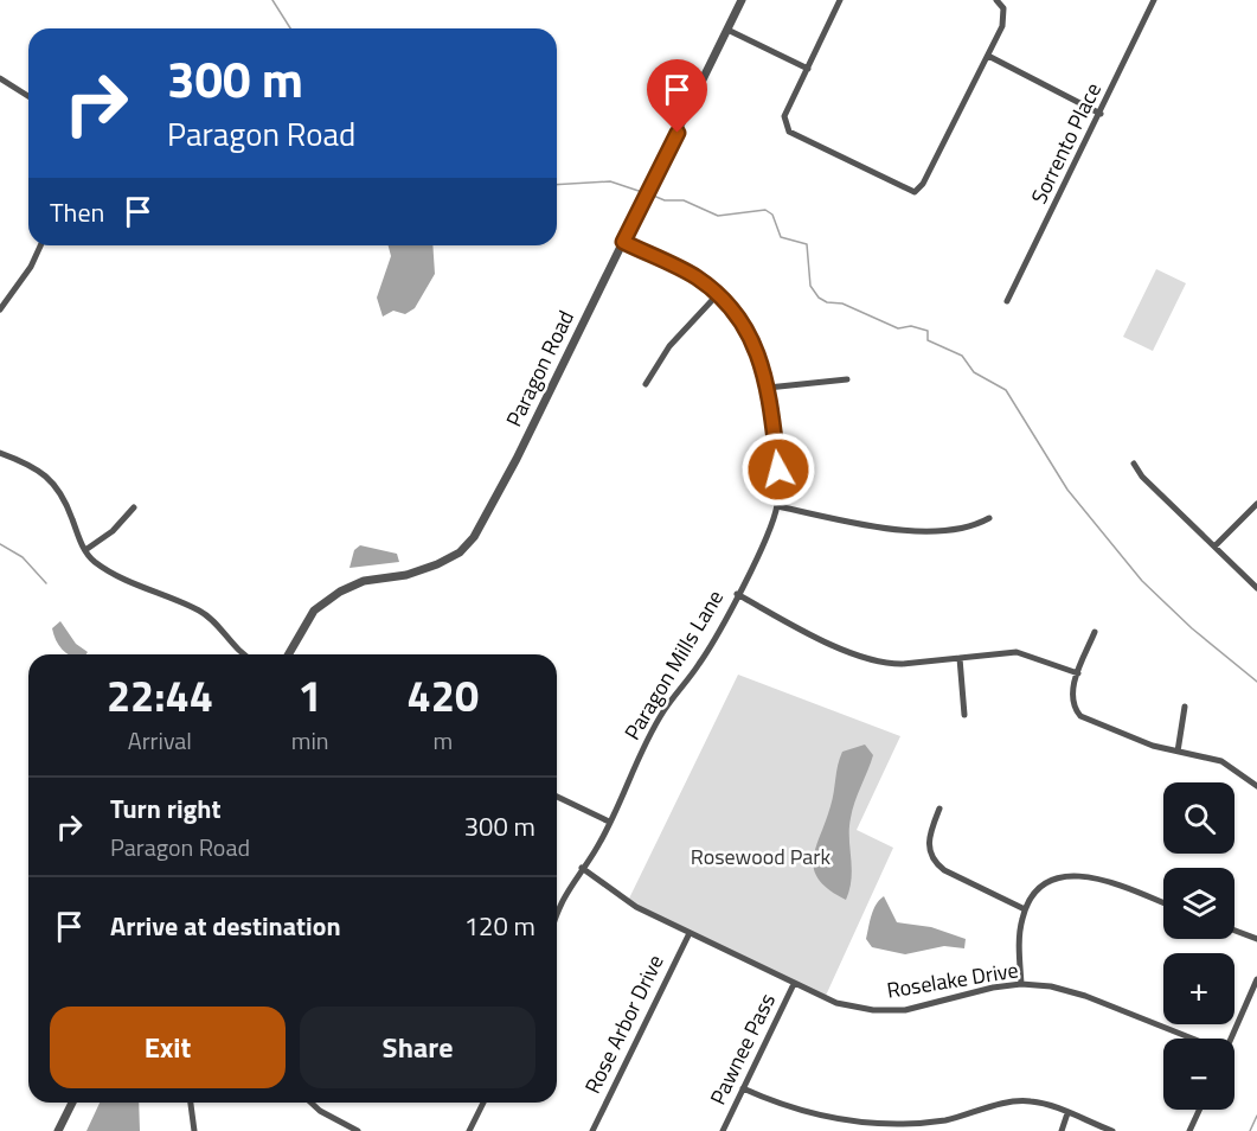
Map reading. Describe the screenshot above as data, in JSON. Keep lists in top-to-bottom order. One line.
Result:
{"streets":{"street":["Sorrento Place","Paragon Road","Paragon Mills Lane","Roselake Drive","Rose Arbor Drive","Pawnee Pass"]},"crossings":[["Paragon Road","Paragon Mills Lane"],["Paragon Mills Lane","Roselake Drive"],["Roselake Drive","Rose Arbor Drive"],["Roselake Drive","Pawnee Pass"]],"parks":["Rosewood Park"],"page":{"turn":["300 m","Paragon Road"],"then":"Then","eta":["22:44","Arrival","1","min","420","m"],"list":[{"name":"Turn right","note":"Paragon Road","value":"300 m"},{"name":"Arrive at destination","value":"120 m"}],"map_buttons":["+","−"],"buttons":["Exit","Share"]}}
